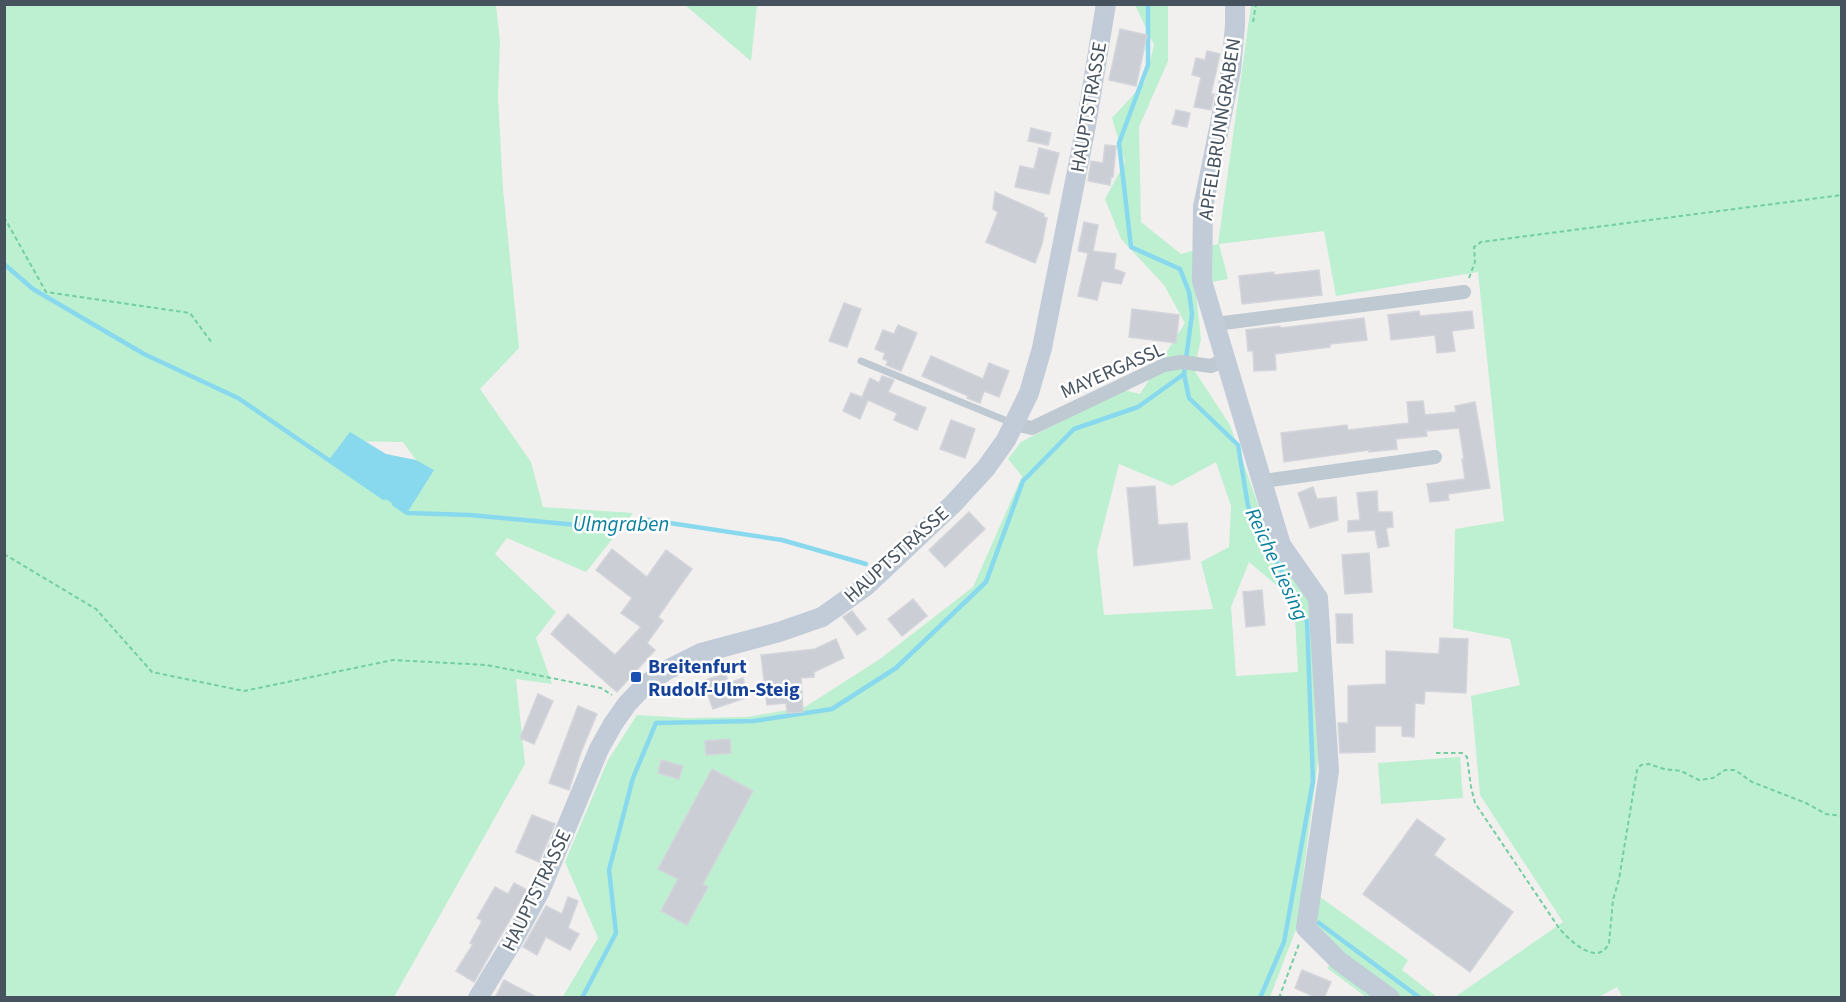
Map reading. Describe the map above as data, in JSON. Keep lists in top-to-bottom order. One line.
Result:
{"streets":{"main road":["HAUPTSTRASSE","APFELBRUNNGRABEN"],"street":["MAYERGASSL"]},"crossings":[["HAUPTSTRASSE","MAYERGASSL"],["APFELBRUNNGRABEN","MAYERGASSL"]],"water":["Ulmgraben","Reiche Liesing"],"places":{"transit":["Breitenfurt Rudolf-Ulm-Steig"]}}
